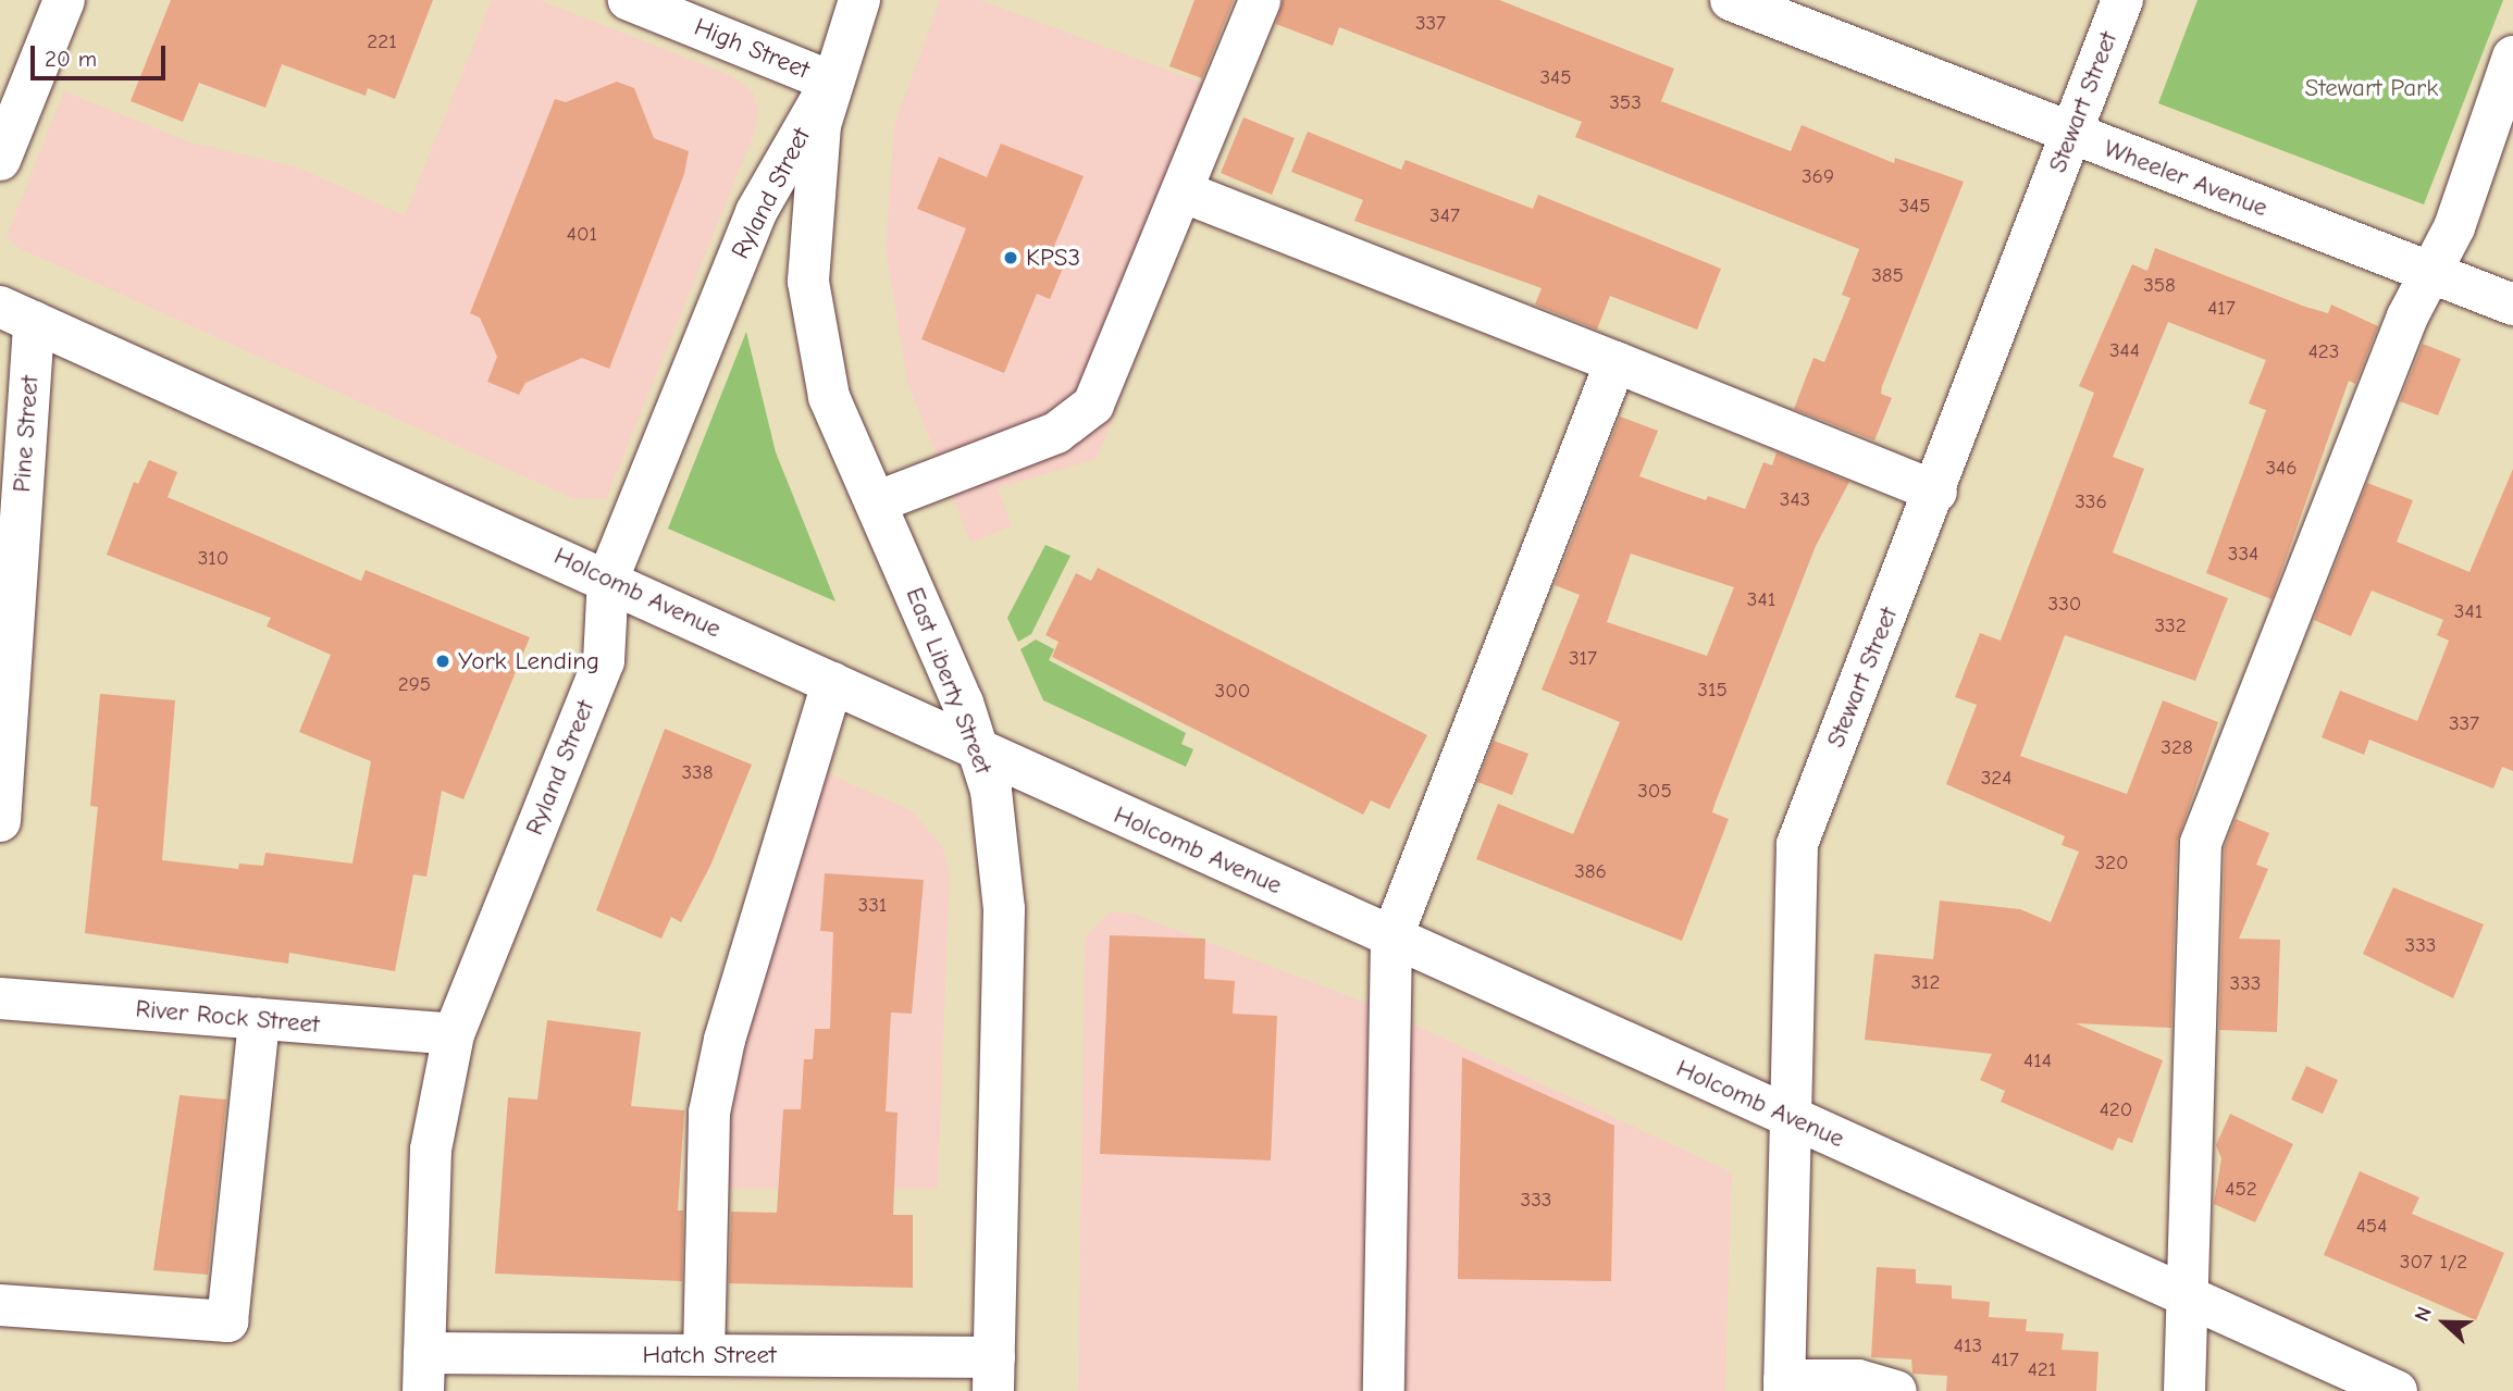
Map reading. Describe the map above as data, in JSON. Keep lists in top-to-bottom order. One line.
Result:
{"streets":{"street":["High Street","Stewart Street","Wheeler Avenue","Ryland Street","Pine Street","Holcomb Avenue","East Liberty Street","River Rock Street","Hatch Street"]},"crossings":[["High Street","Ryland Street"],["High Street","East Liberty Street"],["Stewart Street","Wheeler Avenue"],["Stewart Street","Holcomb Avenue"],["Ryland Street","Holcomb Avenue"],["Ryland Street","East Liberty Street"],["Ryland Street","River Rock Street"],["Ryland Street","Hatch Street"],["Pine Street","Holcomb Avenue"],["Holcomb Avenue","East Liberty Street"],["East Liberty Street","Hatch Street"]],"parks":["Stewart Park"],"places":["KPS3","York Lending"],"house_numbers":["337","221","345","353","369","345","347","401","385","358","417","344","423","346","343","336","334","310","341","330","341","332","317","295","315","300","337","328","338","324","305","320","386","331","333","312","333","414","420","452","333","454","307 1/2","413","417","421"],"scale_bar":"20 m","north":"left"}
